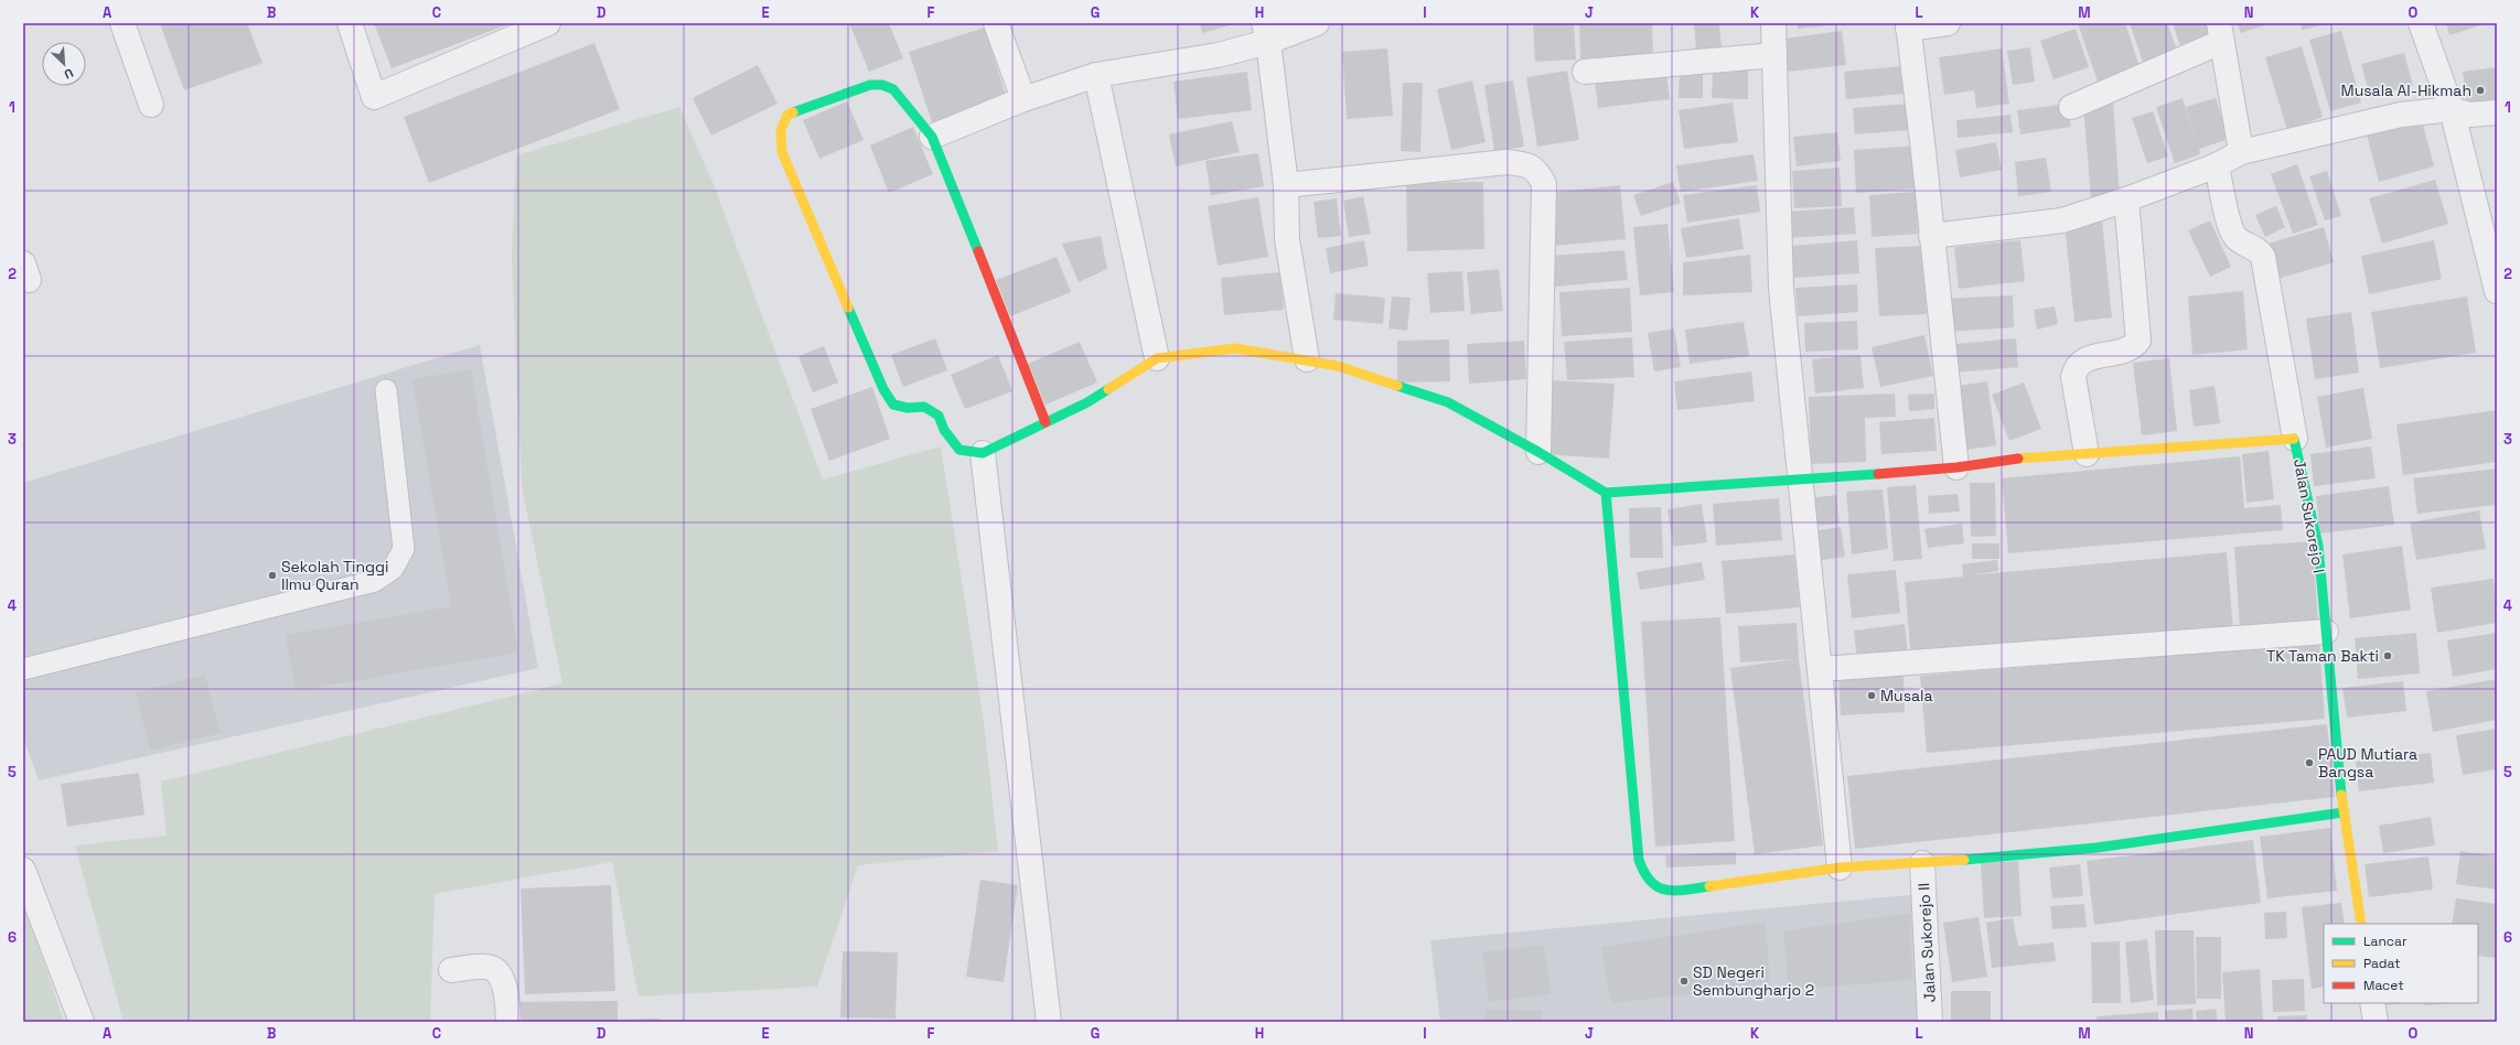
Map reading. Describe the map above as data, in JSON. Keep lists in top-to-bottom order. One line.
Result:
{"streets":{"street":["Jalan Sukorejo I","Jalan Sukorejo II"]},"places":["Musala Al-Hikmah","Sekolah Tinggi Ilmu Quran","TK Taman Bakti","Musala","PAUD Mutiara Bangsa","SD Negeri Sembungharjo 2"],"legend":["Lancar","Padat","Macet"],"north":"bottom right","grid":{"columns":["A","B","C","D","E","F","G","H","I","J","K","L","M","N","O"],"rows":["1","2","3","4","5","6"]}}
